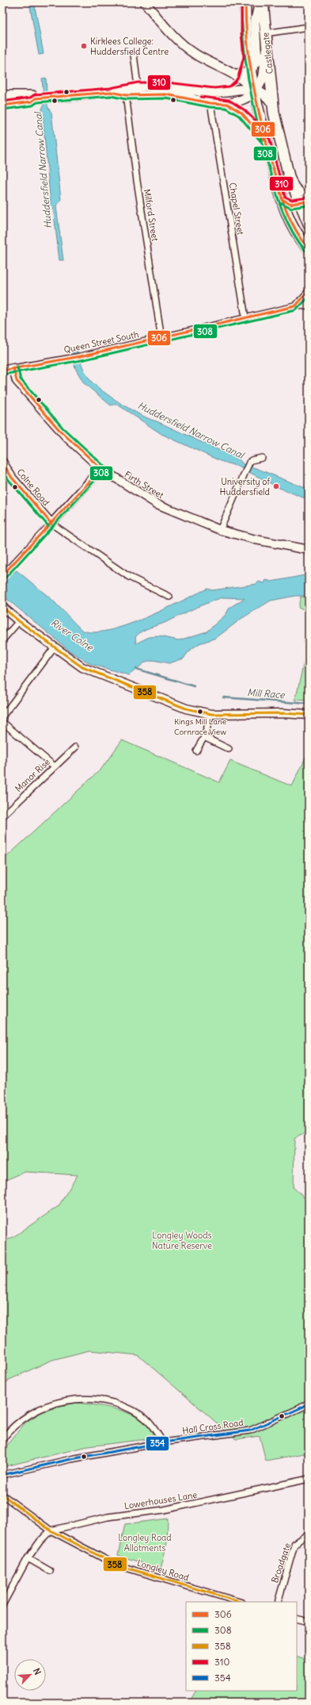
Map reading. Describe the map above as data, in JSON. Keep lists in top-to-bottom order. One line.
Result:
{"streets":{"highway":["Castlegate"],"main road":["Queen Street South","Firth Street","Colne Road"],"street":["Chapel Street","Milford Street","Manor Rise","Hall Cross Road","Lowerhouses Lane","Broadgate","Longley Road"]},"crossings":[["Chapel Street","Queen Street South"],["Milford Street","Queen Street South"],["Queen Street South","Firth Street"],["Lowerhouses Lane","Longley Road"]],"water":["Huddersfield Narrow Canal","River Colne","Mill Race"],"parks":["Longley Woods Nature Reserve","Longley Road Allotments"],"places":["Kirklees College: Huddersfield Centre","University of Huddersfield","Kings Mill Lane Cornrace View"],"lines":["transit line 306","transit line 308","transit line 310","transit line 358","transit line 354"],"legend":["306","308","358","310","354"],"north":"top right"}
